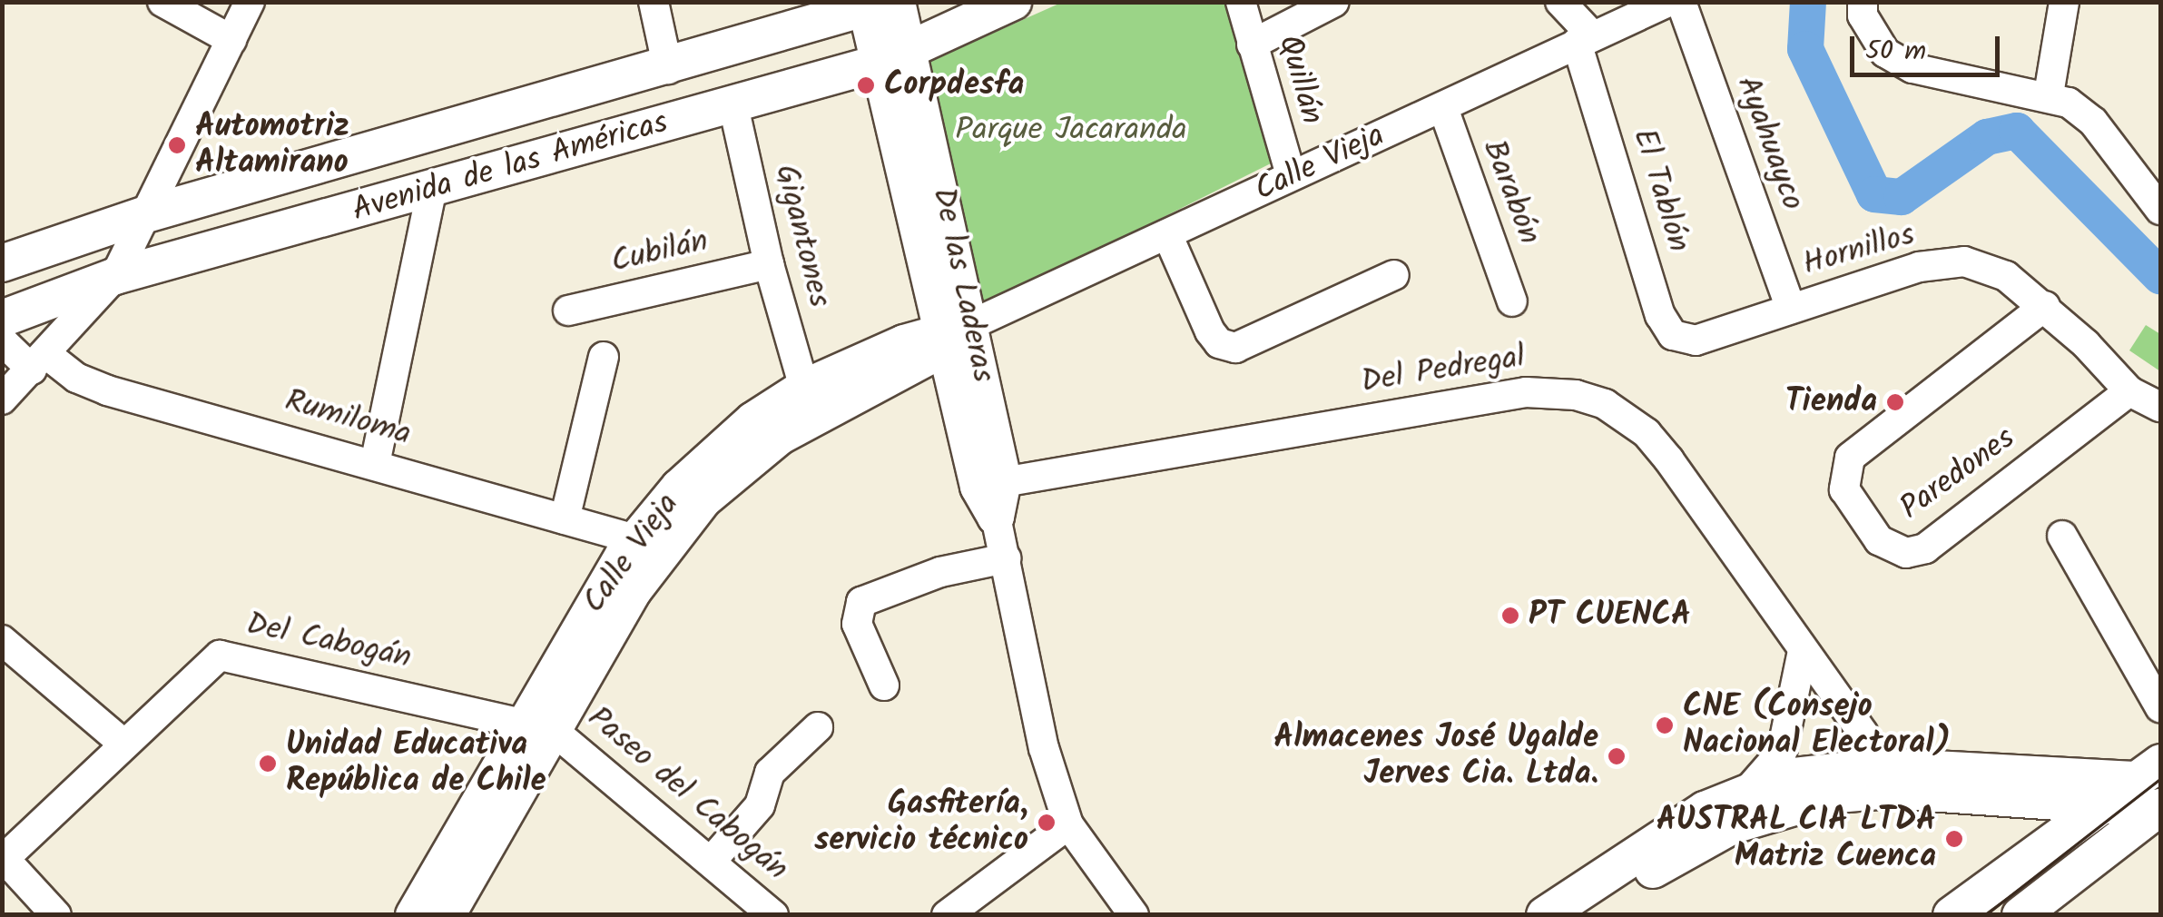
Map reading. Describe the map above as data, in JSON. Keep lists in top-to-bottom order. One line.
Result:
{"streets":{"main road":["Calle Vieja","Avenida de las Américas","De las Laderas"],"street":["Quillán","Ayahuayco","El Tablón","Barabón","Gigantones","Hornillos","Cubilán","Del Pedregal","Rumiloma","Paredones","Del Cabogán","Paseo del Cabogán"]},"crossings":[["Quillán","Calle Vieja"],["Ayahuayco","Hornillos"],["Calle Vieja","El Tablón"],["Calle Vieja","Barabón"],["Calle Vieja","Gigantones"],["Calle Vieja","De las Laderas"],["Calle Vieja","Rumiloma"],["Calle Vieja","Del Cabogán"],["Calle Vieja","Paseo del Cabogán"],["Avenida de las Américas","Gigantones"],["Avenida de las Américas","De las Laderas"],["El Tablón","Hornillos"],["Gigantones","Cubilán"],["Hornillos","Paredones"],["De las Laderas","Del Pedregal"],["Del Cabogán","Paseo del Cabogán"]],"parks":["Parque Jacaranda"],"places":["Corpdesfa","Automotriz Altamirano","Tienda","PT CUENCA","CNE (Consejo Nacional Electoral)","Almacenes José Ugalde Jerves Cia. Ltda.","Unidad Educativa República de Chile","Gasfitería, servicio técnico","AUSTRAL CIA LTDA Matriz Cuenca"],"scale_bar":"50 m"}
